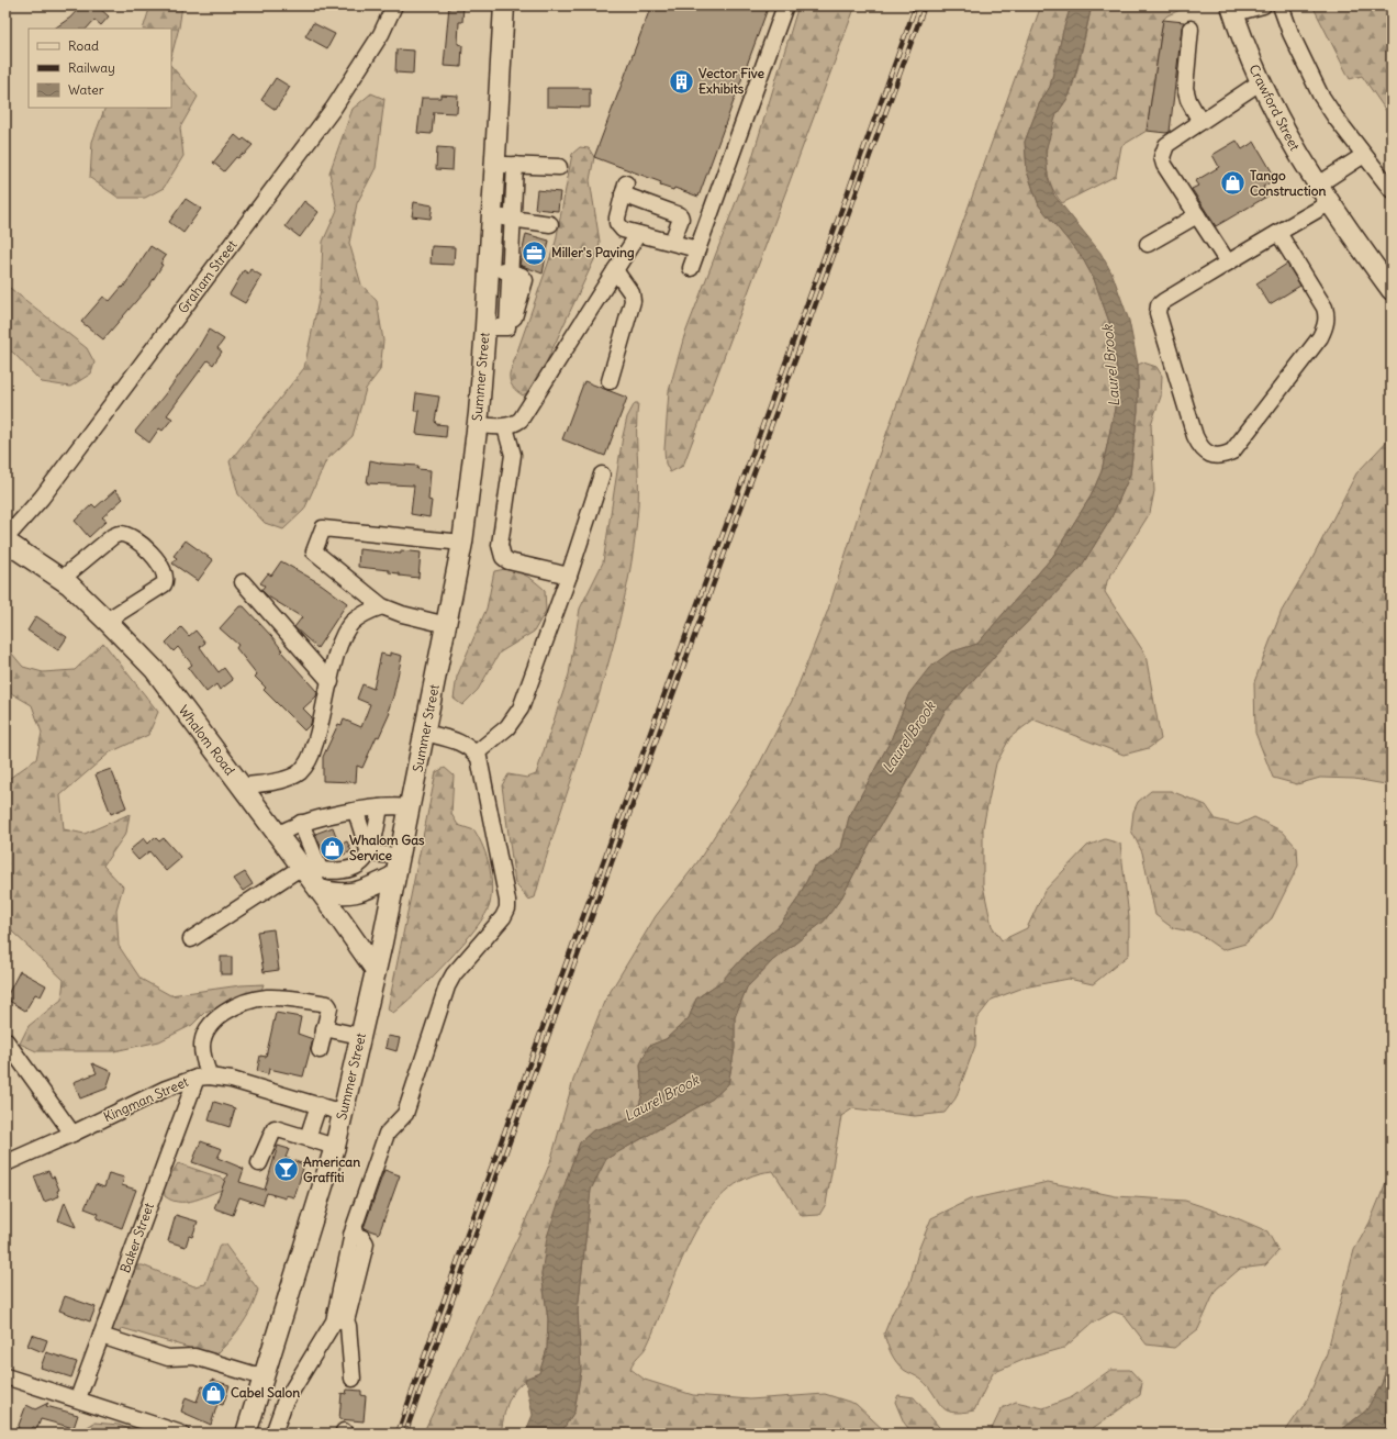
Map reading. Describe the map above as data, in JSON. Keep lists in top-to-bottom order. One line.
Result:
{"streets":{"main road":["Crawford Street","Summer Street","Whalom Road"],"street":["Graham Street","Kingman Street","Baker Street"]},"crossings":[["Summer Street","Whalom Road"],["Kingman Street","Baker Street"]],"water":["Laurel Brook"],"places":{"building":["Vector Five Exhibits"],"shop":["Tango Construction","Whalom Gas Service","Cabel Salon"],"office":["Miller's Paving"],"bar":["American Graffiti"]},"legend":["Road","Railway","Water"]}
